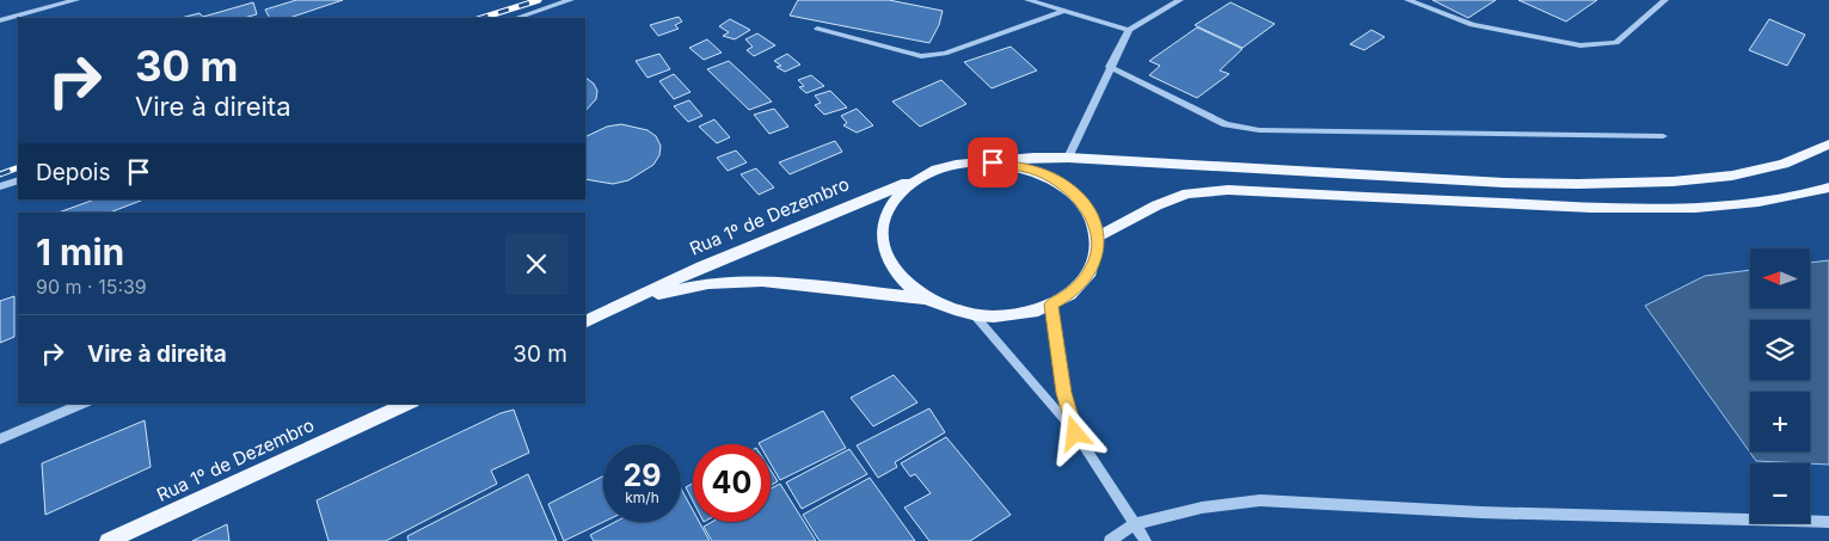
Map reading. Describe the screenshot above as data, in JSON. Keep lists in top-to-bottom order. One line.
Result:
{"streets":{"main road":["Rua 1º de Dezembro"]},"north":"left","page":{"turn":["30 m","Vire à direita"],"then":"Depois","heading":["1 min","90 m · 15:39"],"map_buttons":["+","−"],"list":[{"name":"Vire à direita","value":"30 m"}],"speed":"29 km/h","limit":"40"}}
